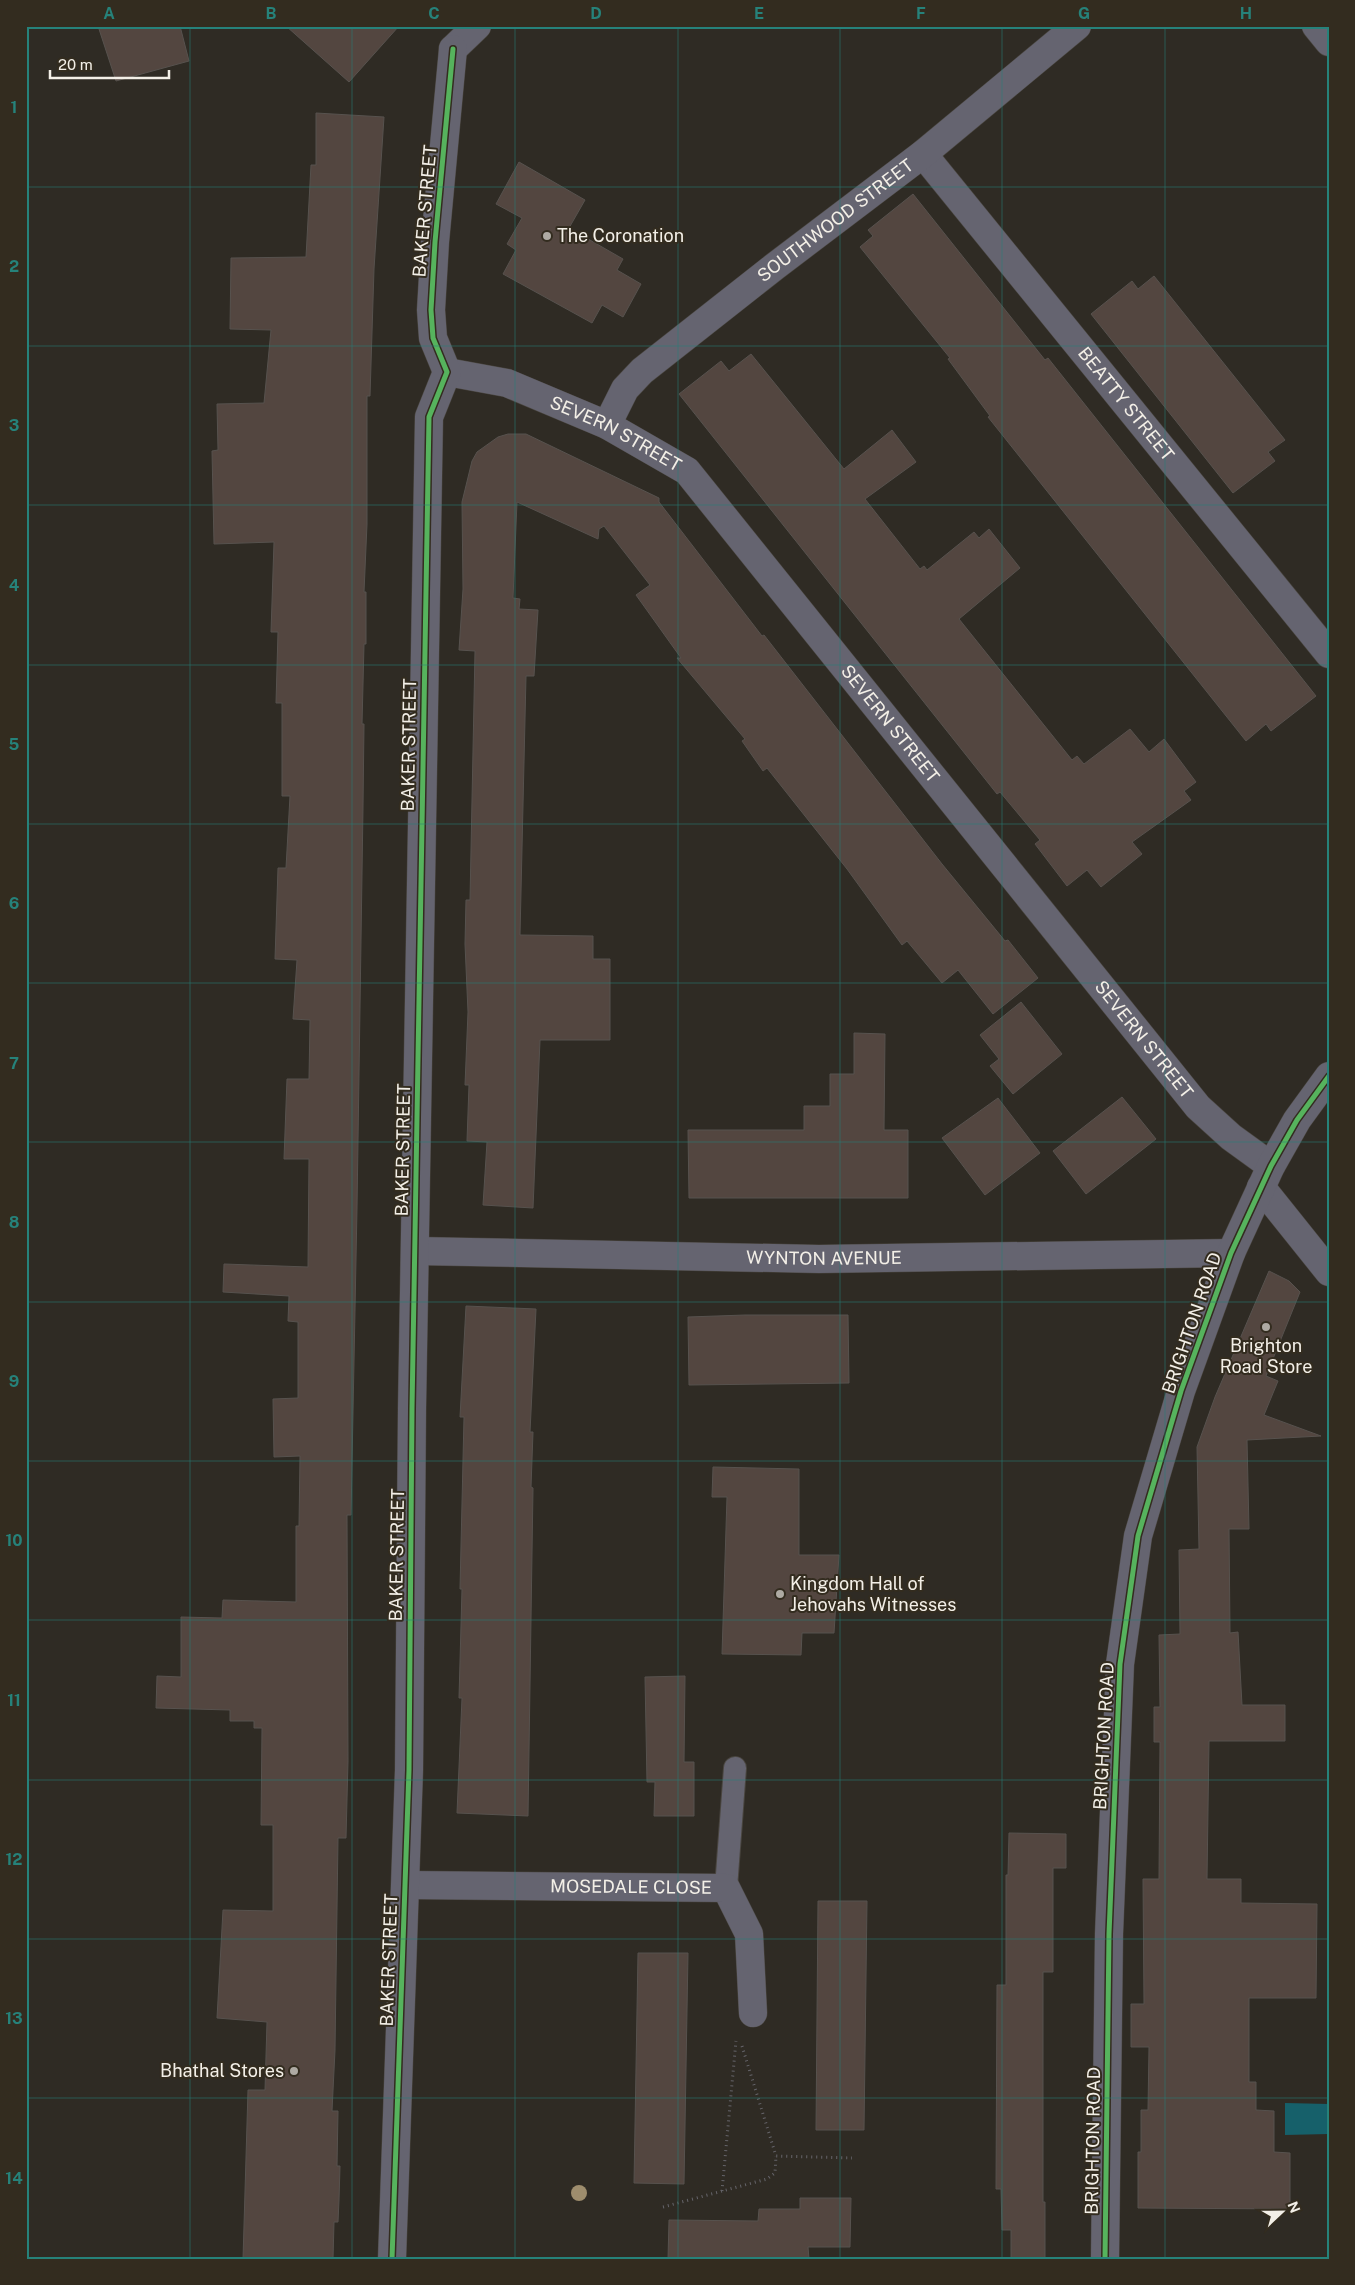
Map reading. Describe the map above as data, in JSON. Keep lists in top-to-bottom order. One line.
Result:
{"streets":{"street":["BAKER STREET","SOUTHWOOD STREET","BEATTY STREET","SEVERN STREET","WYNTON AVENUE","BRIGHTON ROAD","MOSEDALE CLOSE"]},"crossings":[["BAKER STREET","SEVERN STREET"],["BAKER STREET","WYNTON AVENUE"],["BAKER STREET","MOSEDALE CLOSE"],["SOUTHWOOD STREET","BEATTY STREET"],["SOUTHWOOD STREET","SEVERN STREET"],["SEVERN STREET","BRIGHTON ROAD"],["WYNTON AVENUE","BRIGHTON ROAD"]],"places":["The Coronation","Brighton Road Store","Kingdom Hall of Jehovahs Witnesses","Bhathal Stores"],"scale_bar":"20 m","north":"right","grid":{"columns":["A","B","C","D","E","F","G","H"],"rows":["1","2","3","4","5","6","7","8","9","10","11","12","13","14"]}}
